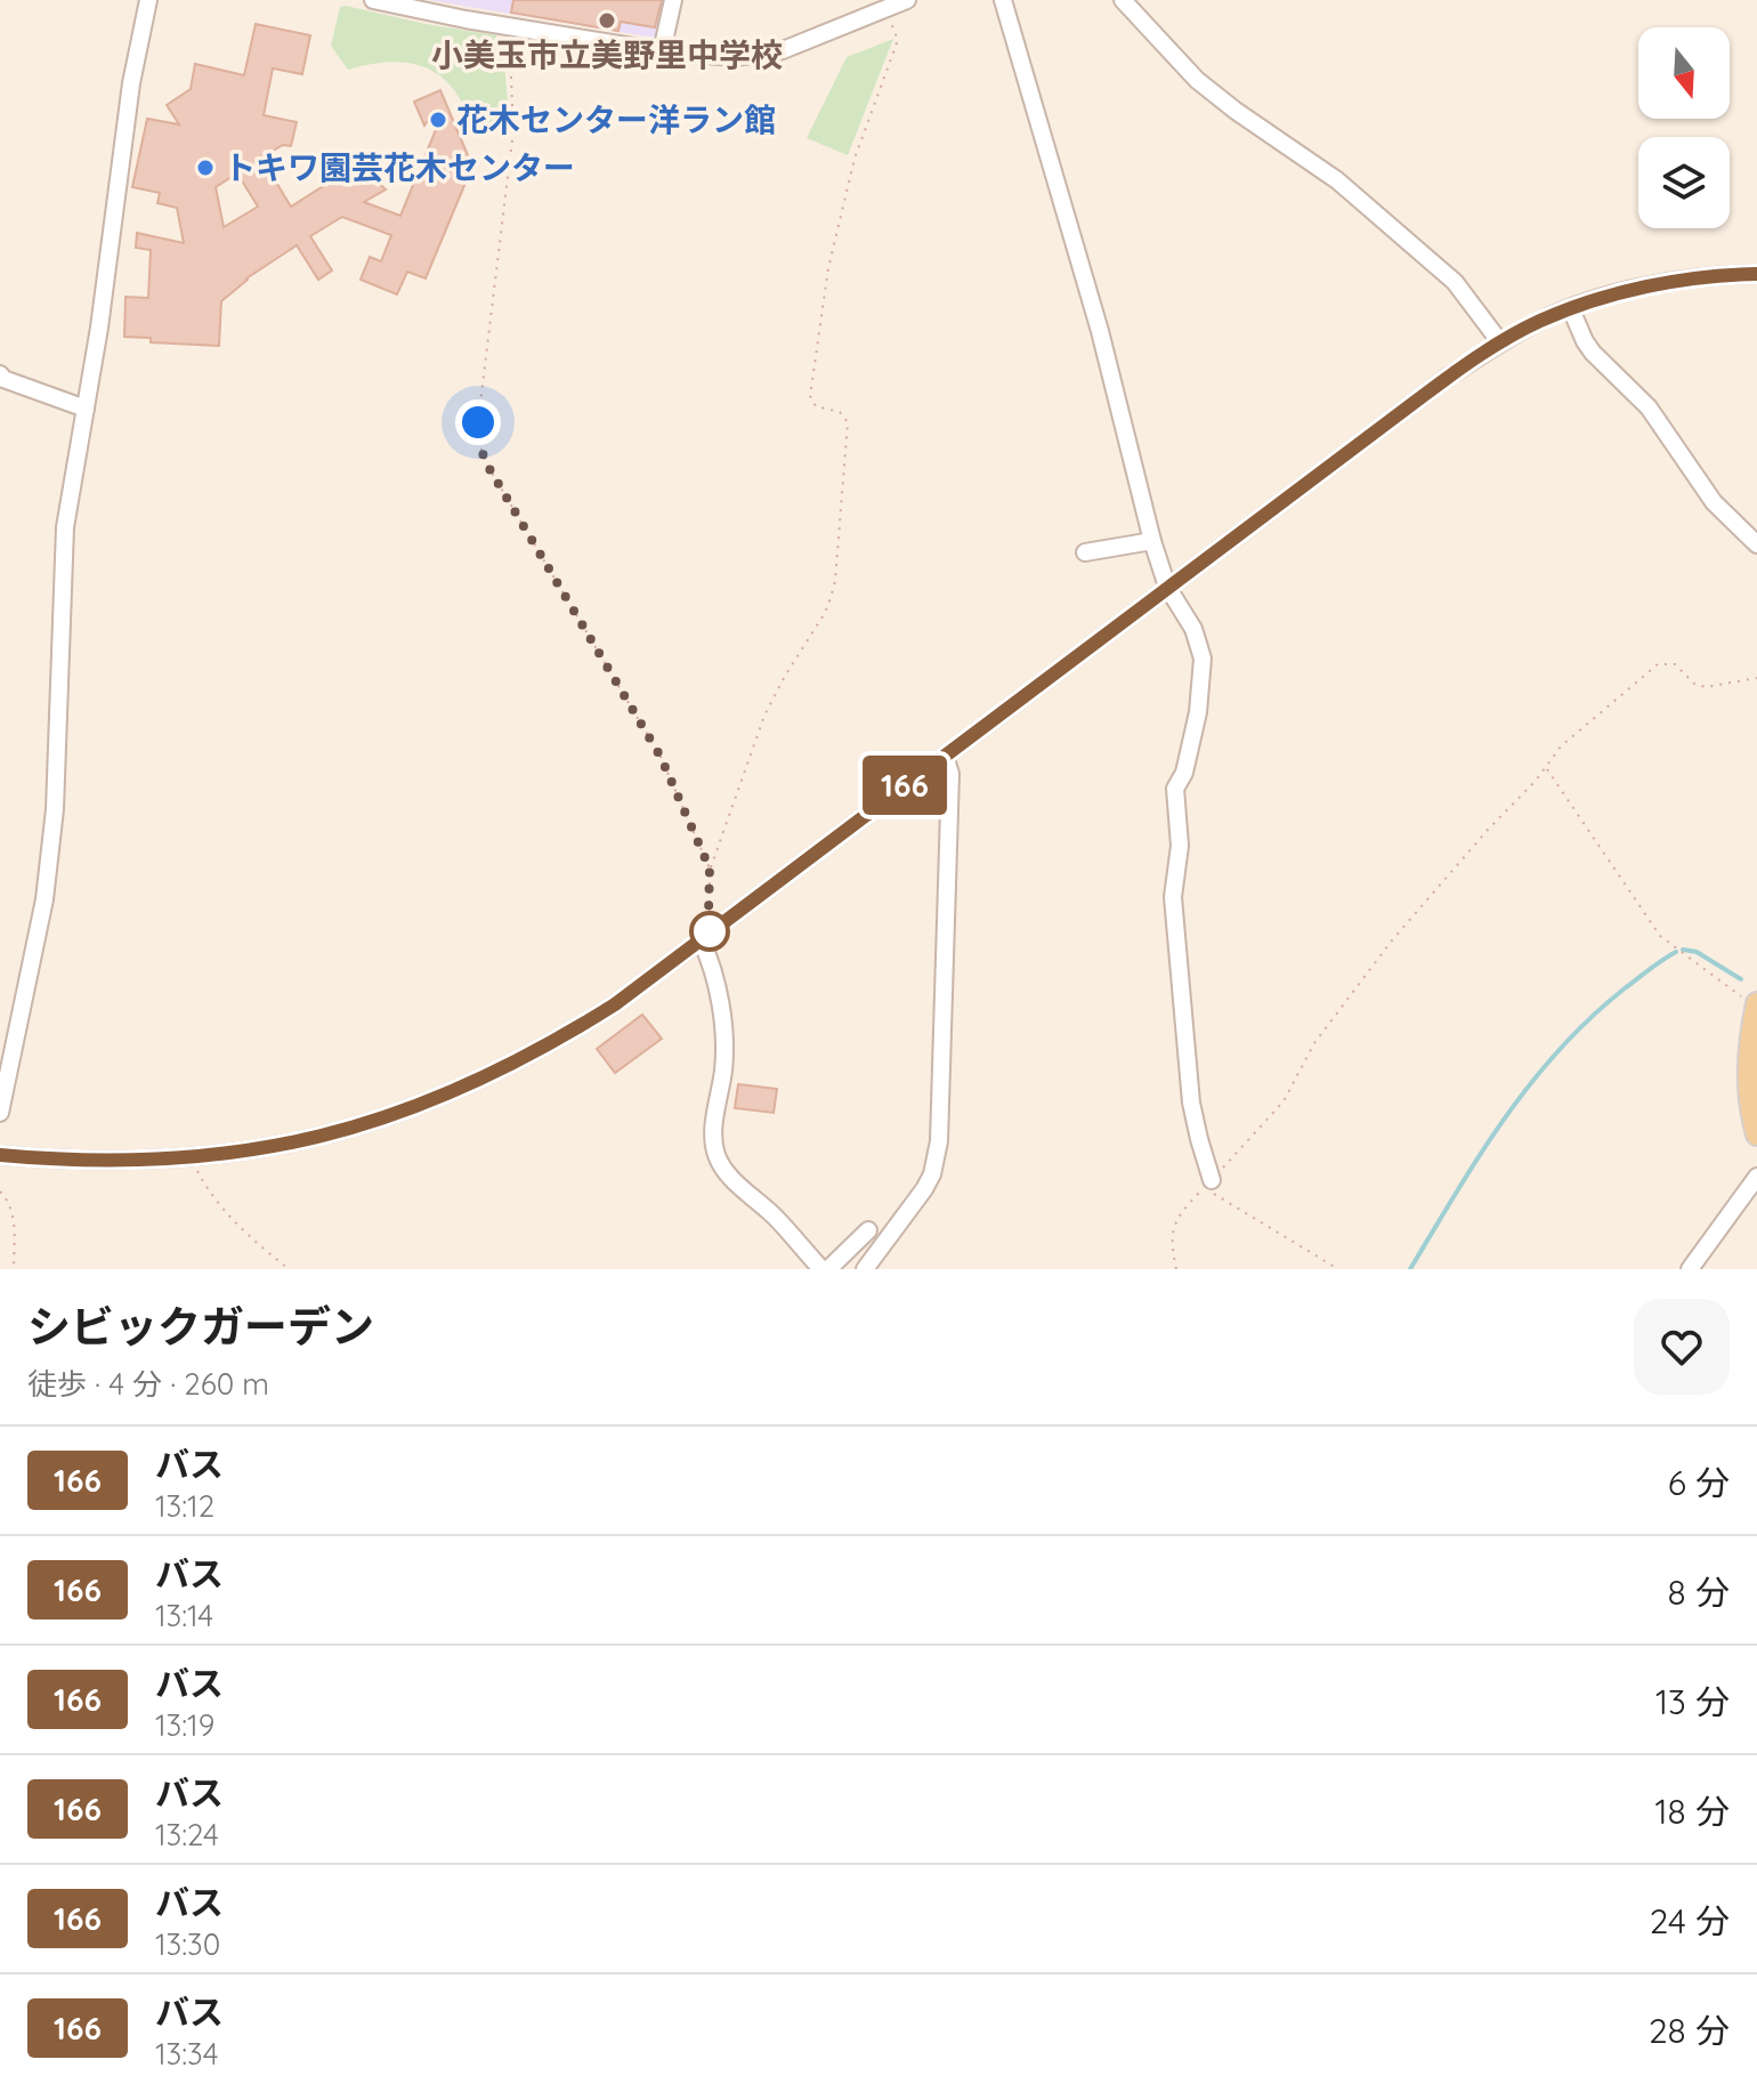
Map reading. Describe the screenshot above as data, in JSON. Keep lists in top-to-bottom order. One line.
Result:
{"places":["小美玉市立美野里中学校","花木センター洋ラン館","トキワ園芸花木センター"],"lines":["bus line 166"],"north":"bottom","page":{"on_map":"166","heading":["シビックガーデン","徒歩 · 4 分 · 260 m"],"list":[{"mark":"166","name":"バス","note":"13:12","value":"6 分"},{"mark":"166","name":"バス","note":"13:14","value":"8 分"},{"mark":"166","name":"バス","note":"13:19","value":"13 分"},{"mark":"166","name":"バス","note":"13:24","value":"18 分"},{"mark":"166","name":"バス","note":"13:30","value":"24 分"},{"mark":"166","name":"バス","note":"13:34","value":"28 分"}]}}
